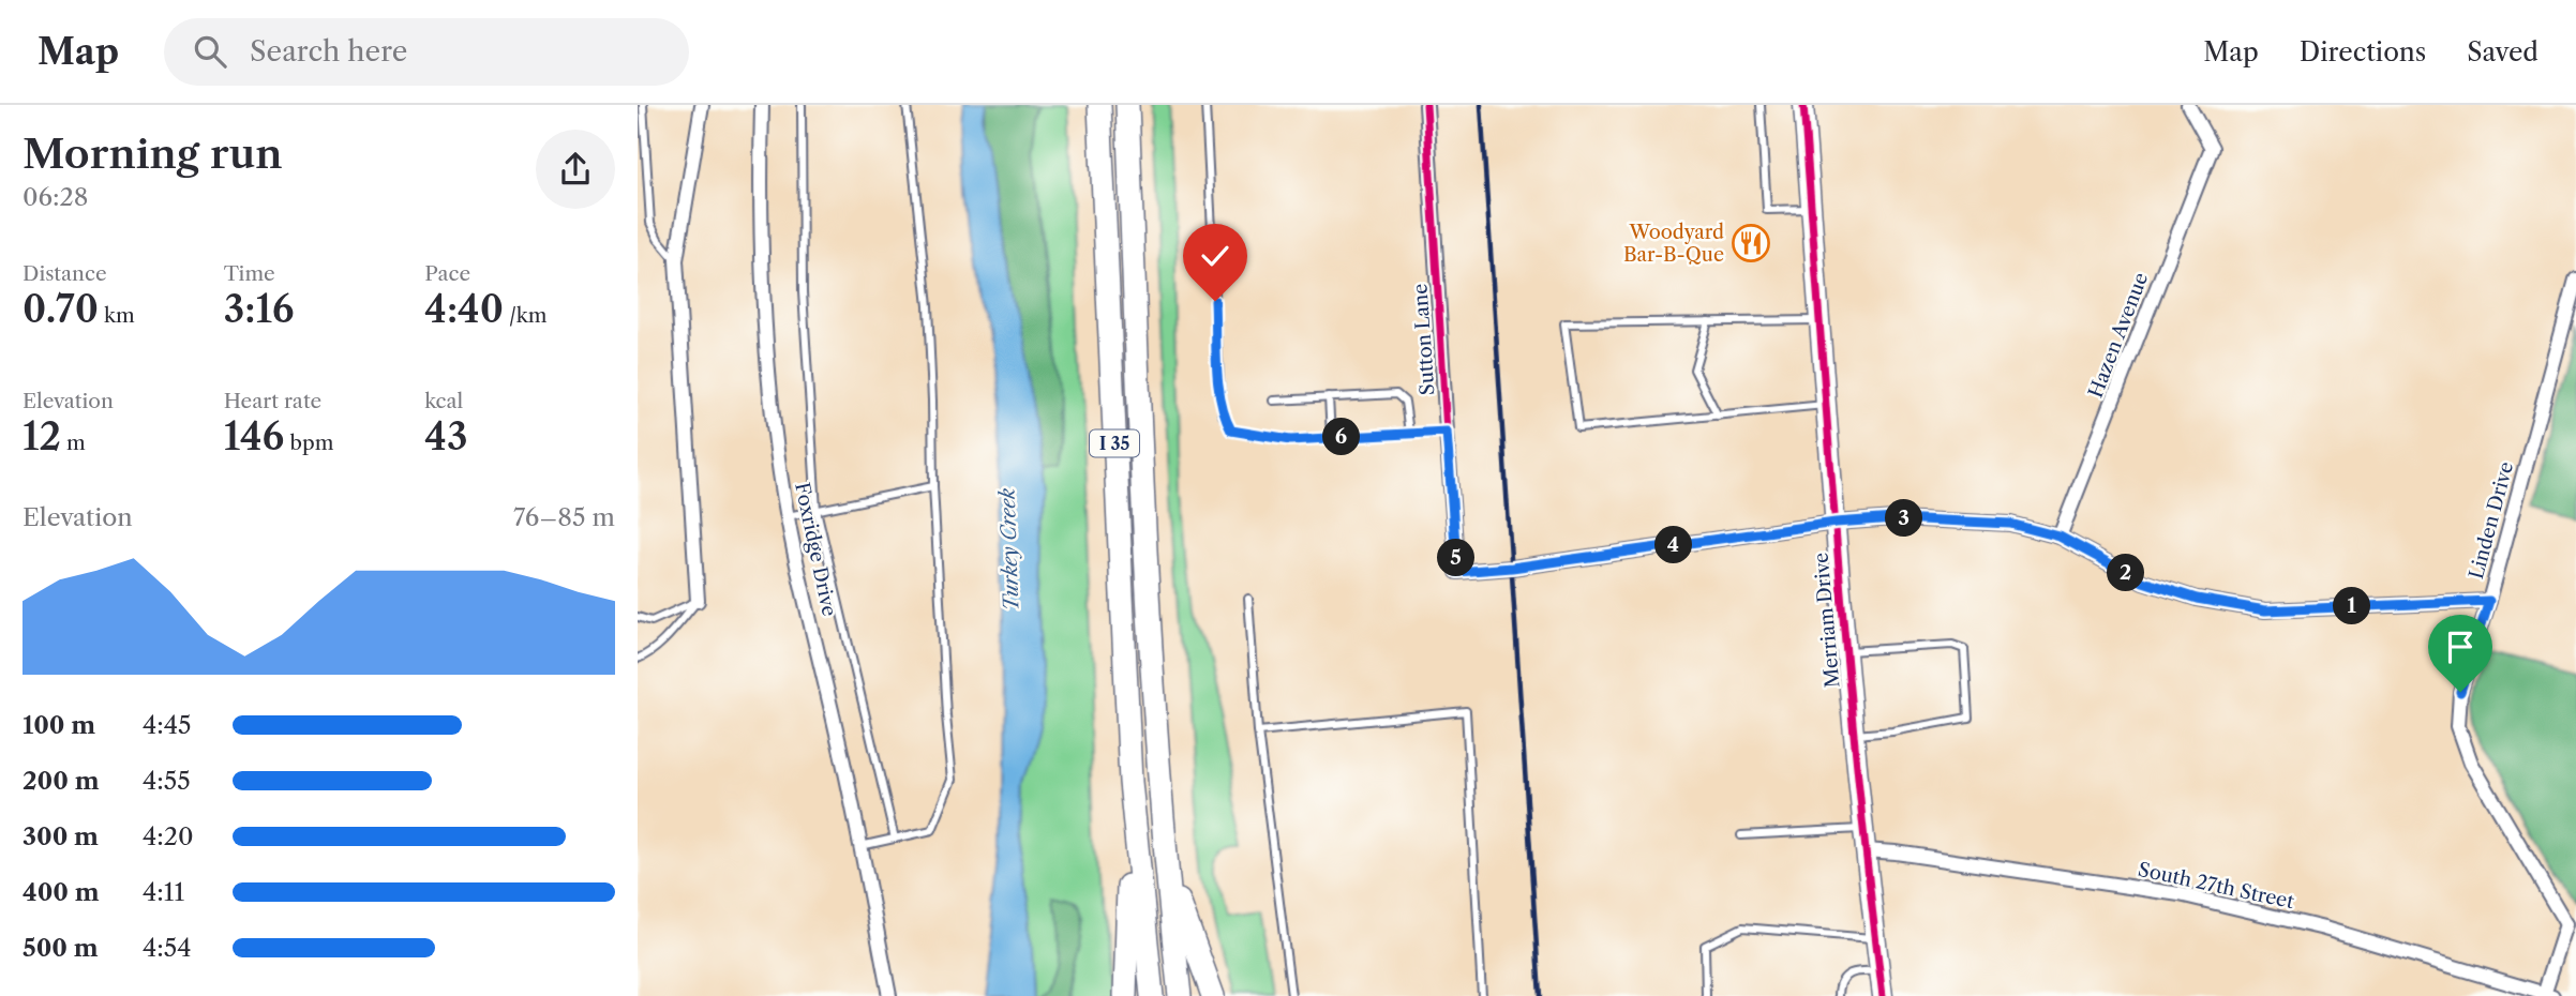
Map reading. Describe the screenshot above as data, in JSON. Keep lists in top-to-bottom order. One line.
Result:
{"streets":{"highway":["I 35"],"main road":["Merriam Drive"],"street":["Hazen Avenue","Sutton Lane","Linden Drive","Foxridge Drive","South 27th Street"]},"crossings":[["Sutton Lane","Merriam Drive"],["Merriam Drive","South 27th Street"]],"water":["Turkey Creek"],"places":{"restaurant":["Woodyard Bar-B-Que"]},"page":{"header":"Map","search":"Search here","nav":["Map","Directions","Saved"],"heading":["Morning run","06:28"],"stats":[["Distance","0.70 km"],["Time","3:16"],["Pace","4:40 /km"],["Elevation","12 m"],["Heart rate","146 bpm"],["kcal","43"]],"pins":["6","3","4","5","2","1"],"chart":["Elevation","76–85 m"],"list":[{"name":"100 m","note":"4:45"},{"name":"200 m","note":"4:55"},{"name":"300 m","note":"4:20"},{"name":"400 m","note":"4:11"},{"name":"500 m","note":"4:54"}]}}
